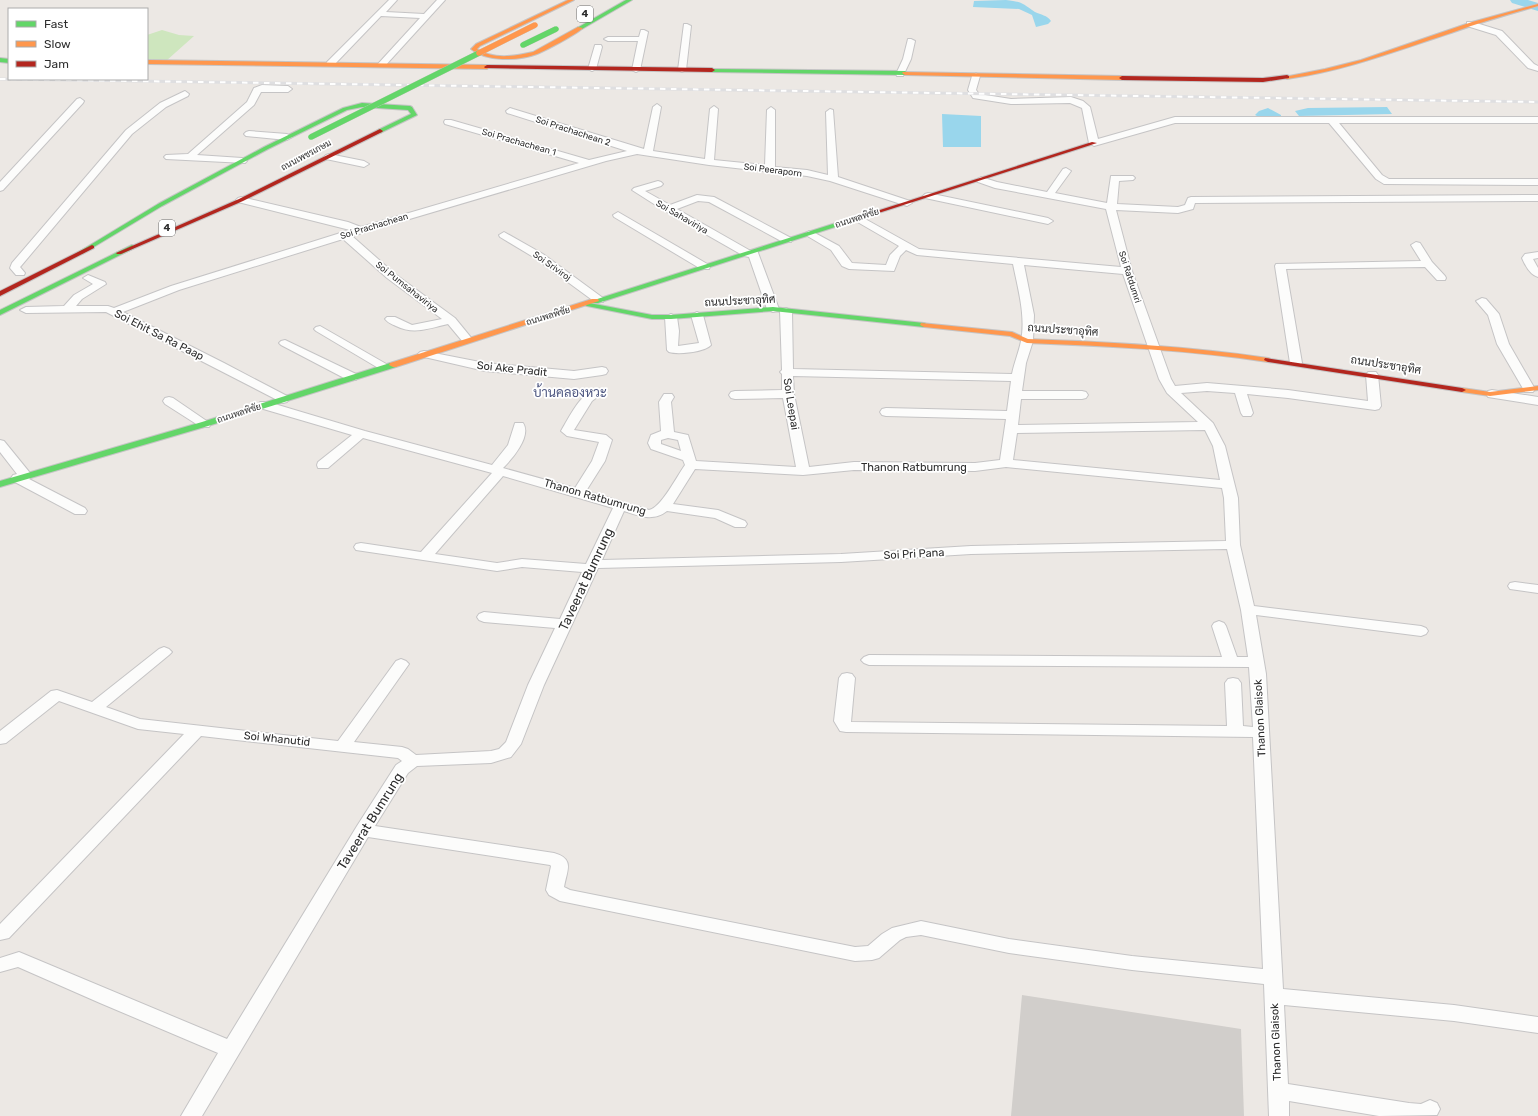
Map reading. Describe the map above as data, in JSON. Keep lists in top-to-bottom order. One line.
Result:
{"streets":{"main road":["4","ถนนเพชรเกษม","ถนนพลพิชัย","ถนนประชาอุทิศ"],"street":["Soi Prachachean 2","Soi Prachachean 1","Soi Peeraporn","Soi Sahaviriya","Soi Prachachean","Soi Sriviroj","Soi Ratdumri","Soi Pumsahaviriya","Soi Ehit Sa Ra Paap","Soi Ake Pradit","Soi Leepai","Thanon Ratbumrung","Soi Pri Pana","Taveerat Bumrung","Thanon Glaisok","Soi Whanutid"]},"crossings":[["Soi Prachachean 2","Soi Peeraporn"],["Soi Prachachean 2","Soi Prachachean"],["Soi Prachachean 1","Soi Prachachean"],["Soi Peeraporn","ถนนพลพิชัย"],["Soi Peeraporn","Soi Prachachean"],["Soi Sahaviriya","ถนนพลพิชัย"],["ถนนพลพิชัย","Soi Sriviroj"],["ถนนพลพิชัย","Soi Pumsahaviriya"],["ถนนพลพิชัย","ถนนประชาอุทิศ"],["ถนนพลพิชัย","Soi Ehit Sa Ra Paap"],["ถนนพลพิชัย","Soi Ake Pradit"],["ถนนพลพิชัย","Thanon Ratbumrung"],["Soi Prachachean","Soi Pumsahaviriya"],["Soi Prachachean","Soi Ehit Sa Ra Paap"],["Soi Ratdumri","ถนนประชาอุทิศ"],["Soi Ratdumri","Thanon Glaisok"],["ถนนประชาอุทิศ","Soi Leepai"],["ถนนประชาอุทิศ","Thanon Glaisok"],["Soi Leepai","Thanon Ratbumrung"],["Thanon Ratbumrung","Taveerat Bumrung"],["Thanon Ratbumrung","Thanon Glaisok"],["Soi Pri Pana","Taveerat Bumrung"],["Soi Pri Pana","Thanon Glaisok"],["Taveerat Bumrung","Soi Whanutid"]],"districts":["บ้านคลองหวะ"],"legend":["Fast","Slow","Jam"]}
